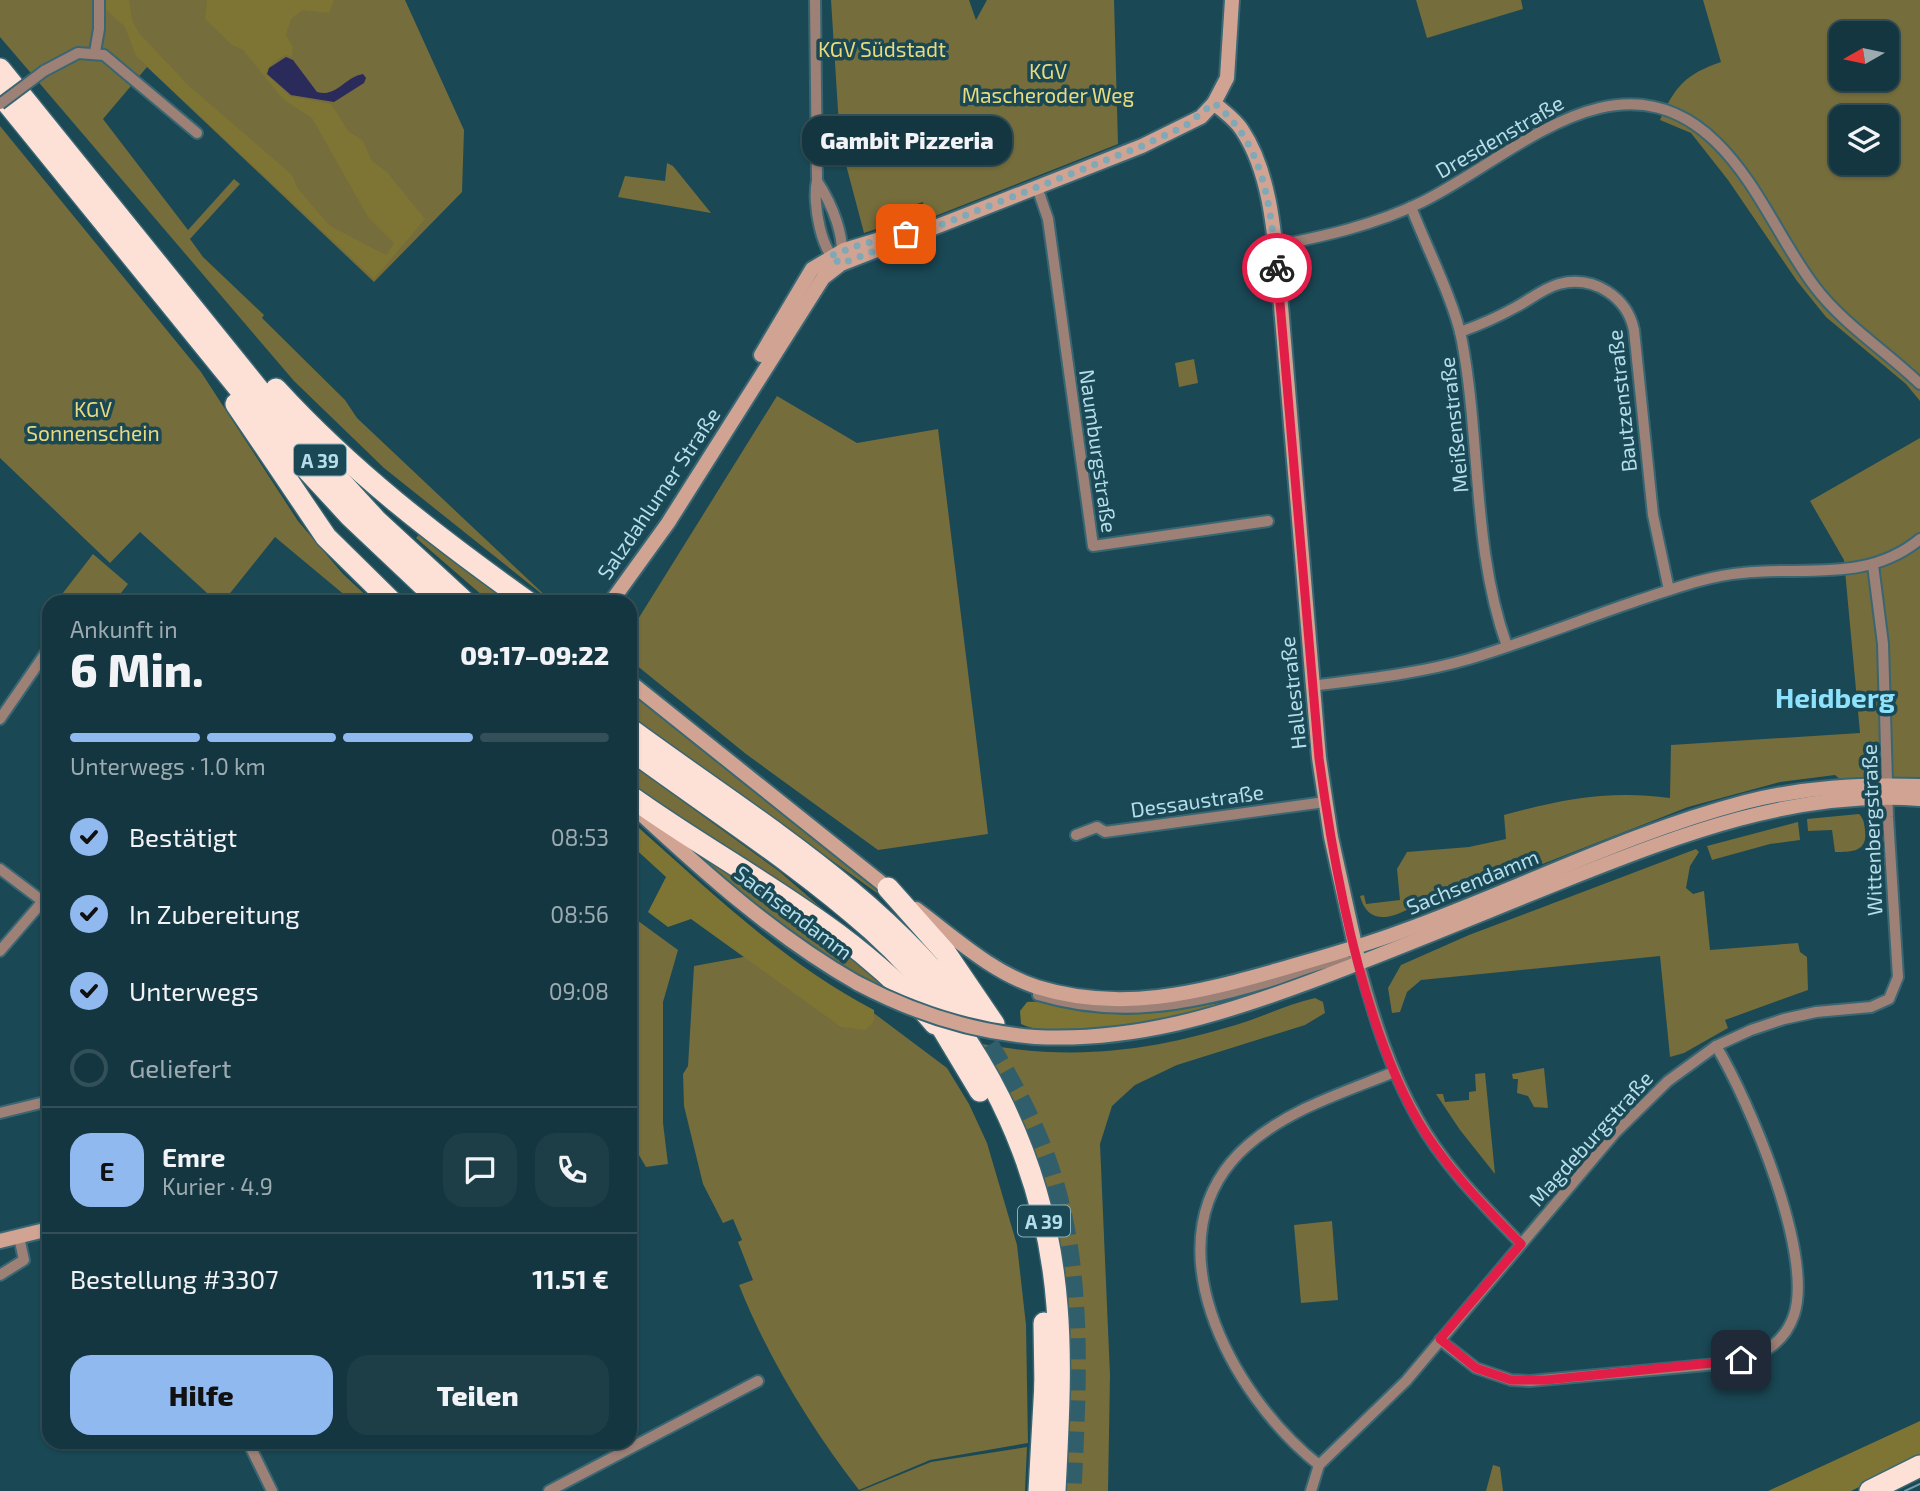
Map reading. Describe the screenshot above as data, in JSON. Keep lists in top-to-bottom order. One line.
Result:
{"streets":{"highway":["A 39"],"street":["Dresdenstraße","Bautzenstraße","Meißenstraße","Naumburgstraße","Salzdahlumer Straße","Hallestraße","Dessaustraße","Wittenbergstraße","Sachsendamm","Magdeburgstraße"]},"crossings":[["Dresdenstraße","Meißenstraße"],["Dresdenstraße","Hallestraße"],["Bautzenstraße","Meißenstraße"],["Naumburgstraße","Salzdahlumer Straße"],["Salzdahlumer Straße","Hallestraße"],["Hallestraße","Dessaustraße"],["Hallestraße","Sachsendamm"],["Hallestraße","Magdeburgstraße"],["Wittenbergstraße","Sachsendamm"],["Wittenbergstraße","Magdeburgstraße"]],"districts":["Heidberg"],"parks":["KGV Südstadt","KGV Mascheroder Weg","KGV Sonnenschein"],"places":["Gambit Pizzeria"],"north":"left","page":{"bubble":"Gambit Pizzeria","heading":["6 Min.","Ankunft in","09:17–09:22"],"panel":["Emre","Kurier · 4.9","Bestellung #3307","11.51 €"],"bar":"Unterwegs · 1.0 km","list":[["Bestätigt","08:53"],["In Zubereitung","08:56"],["Unterwegs","09:08"],"Geliefert"],"round":"E","buttons":["Hilfe","Teilen"]}}
